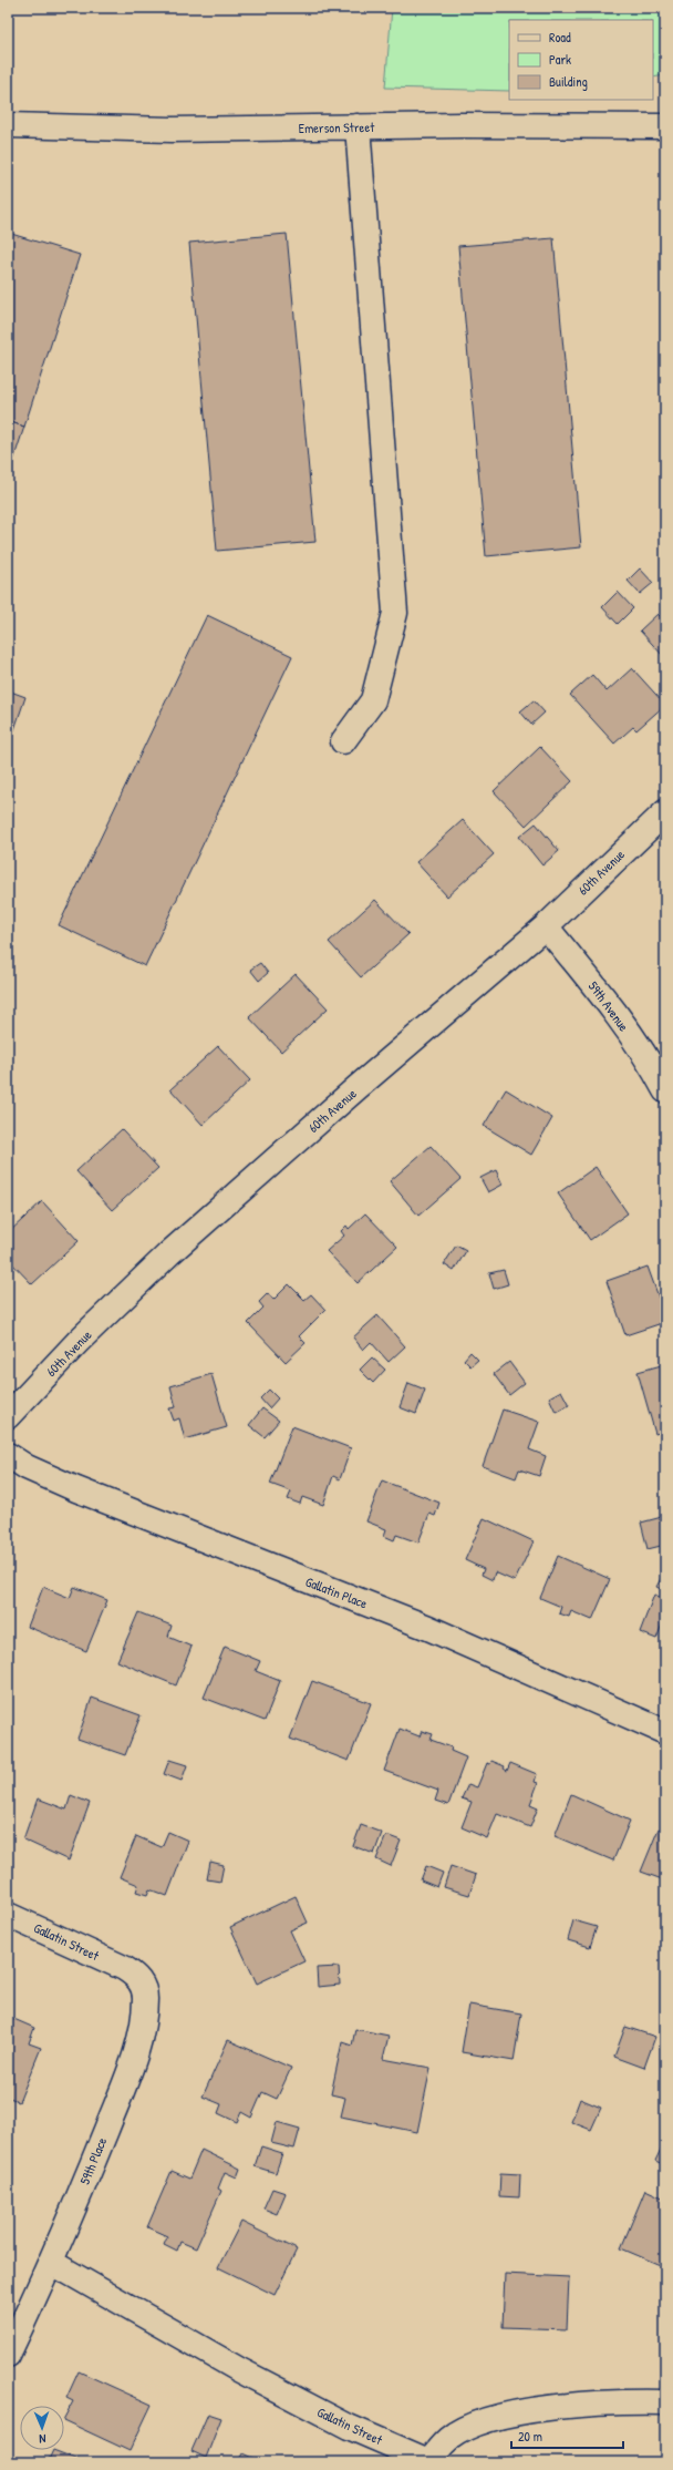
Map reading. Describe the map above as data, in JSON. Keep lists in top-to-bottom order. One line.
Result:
{"streets":{"street":["Emerson Street","60th Avenue","59th Avenue","Gallatin Place","Gallatin Street","59th Place"]},"crossings":[["60th Avenue","59th Avenue"],["Gallatin Street","59th Place"]],"legend":["Road","Park","Building"],"scale_bar":"20 m","north":"bottom"}
